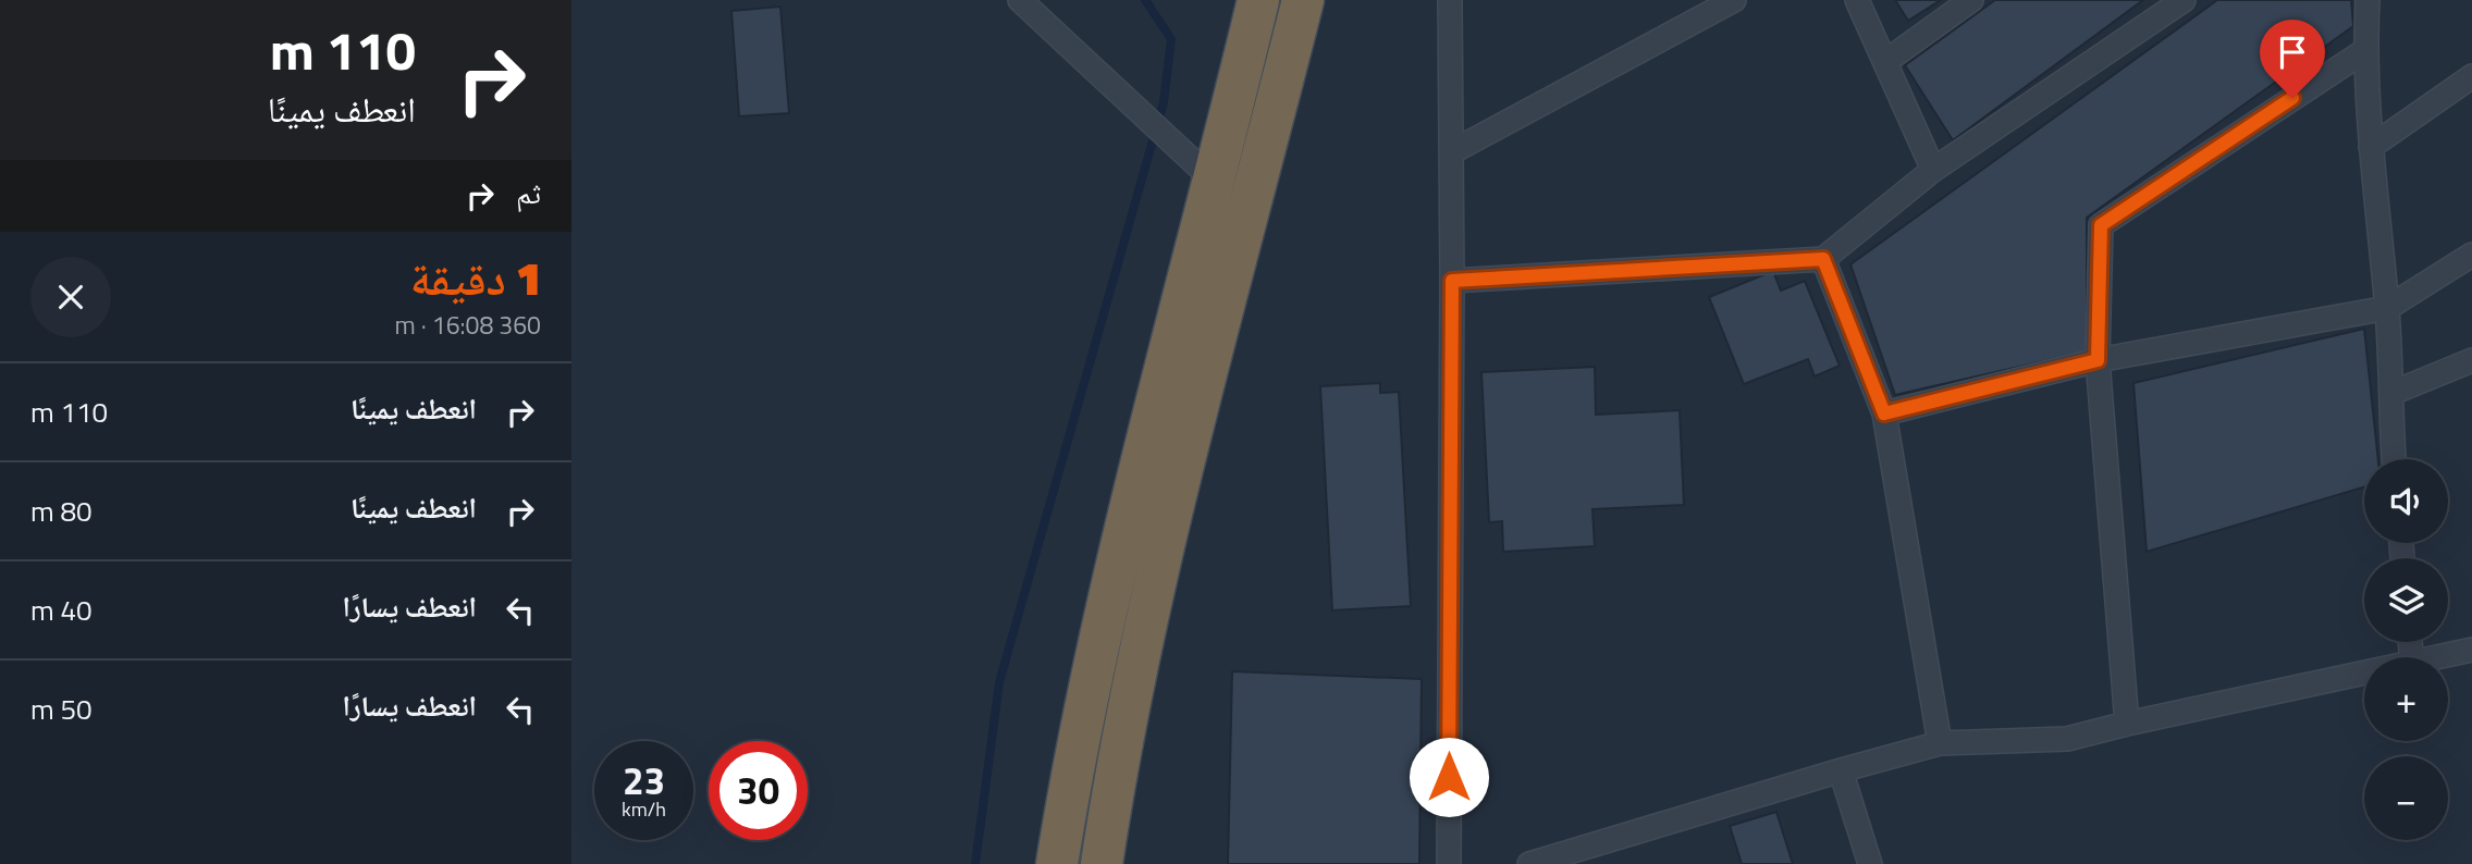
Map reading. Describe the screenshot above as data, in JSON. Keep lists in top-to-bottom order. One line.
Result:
{"page":{"turn":["110 m","انعطف يمينًا"],"then":"ثم","heading":["1 دقيقة","360 m · 16:08"],"list":[{"name":"انعطف يمينًا","value":"110 m"},{"name":"انعطف يمينًا","value":"80 m"},{"name":"انعطف يسارًا","value":"40 m"},{"name":"انعطف يسارًا","value":"50 m"}],"map_buttons":["+","−"],"speed":"23 km/h","limit":"30"}}
